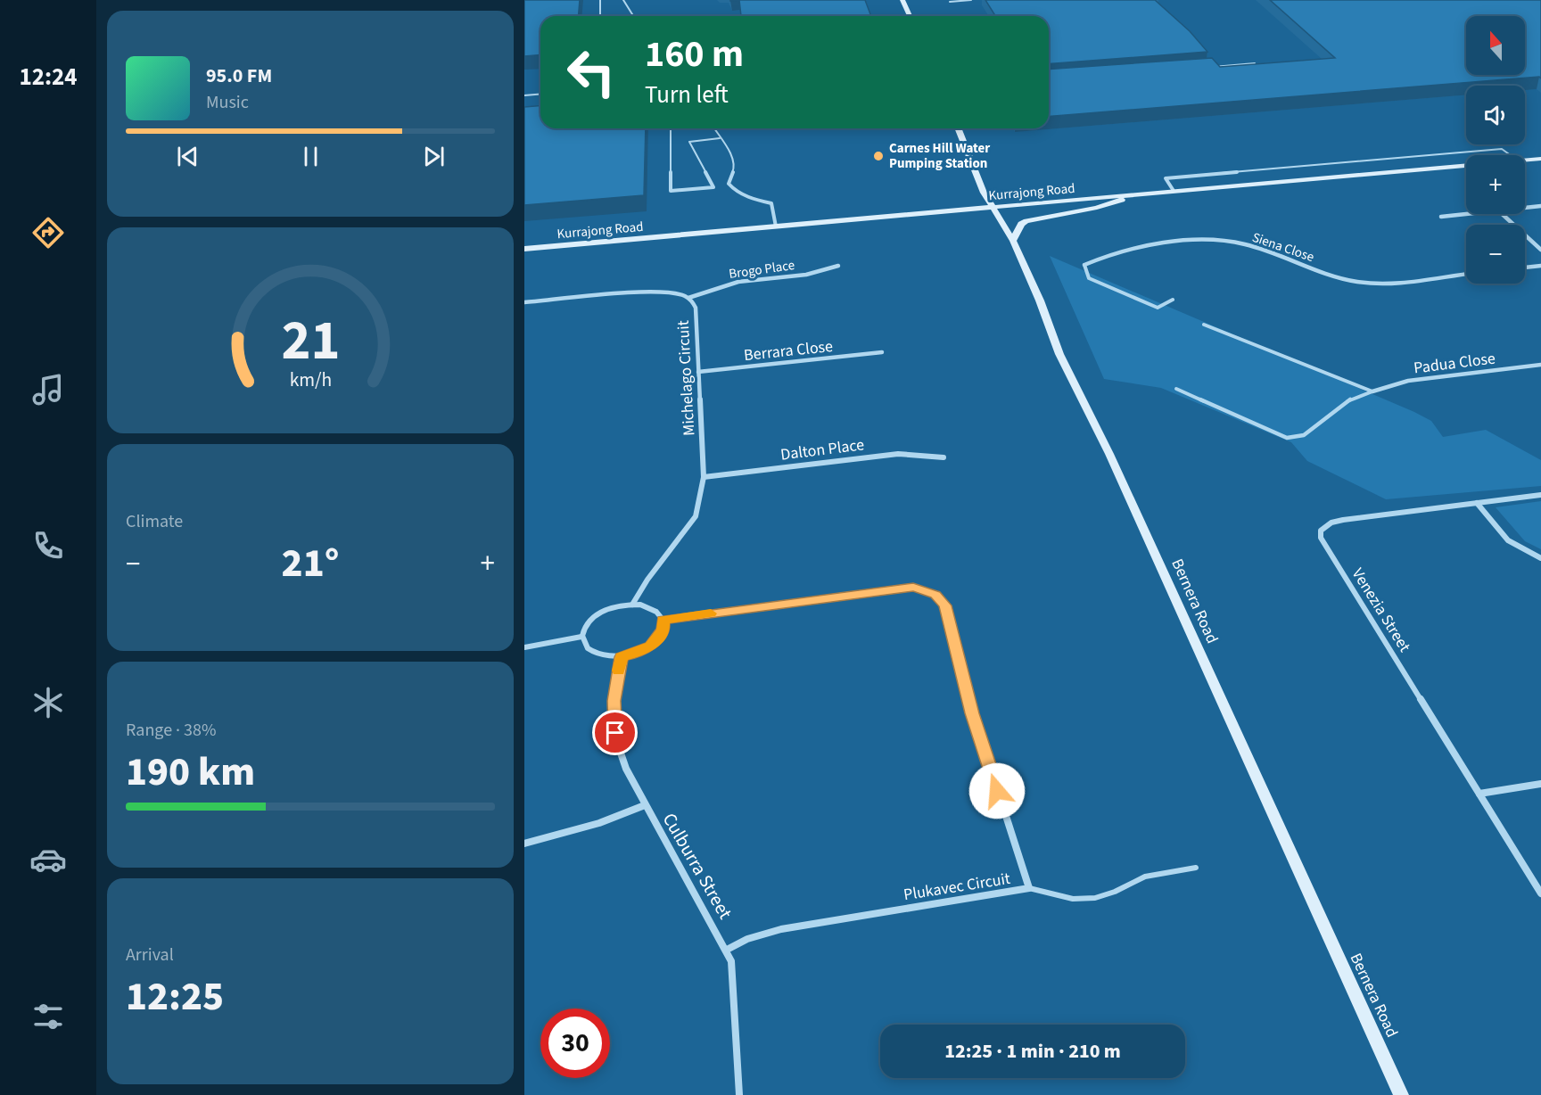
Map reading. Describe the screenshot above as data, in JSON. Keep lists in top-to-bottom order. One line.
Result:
{"streets":{"main road":["Kurrajong Road","Bernera Road"],"street":["Siena Close","Brogo Place","Berrara Close","Padua Close","Michelago Circuit","Dalton Place","Venezia Street","Culburra Street","Plukavec Circuit"]},"crossings":[["Kurrajong Road","Bernera Road"],["Brogo Place","Michelago Circuit"],["Berrara Close","Michelago Circuit"],["Michelago Circuit","Dalton Place"],["Michelago Circuit","Culburra Street"],["Michelago Circuit","Plukavec Circuit"],["Culburra Street","Plukavec Circuit"]],"places":["Carnes Hill Water Pumping Station"],"north":"top","page":{"tabs":"12:24","map_buttons":["+","−"],"turn":["160 m","Turn left"],"song":["95.0 FM","Music"],"tile":["Climate",["Range · 38%","190 km"],["Arrival","12:25"]],"heat":["−","21°","+"],"limit":"30","trip":"12:25 · 1 min · 210 m","gauge":["21","km/h"]}}
